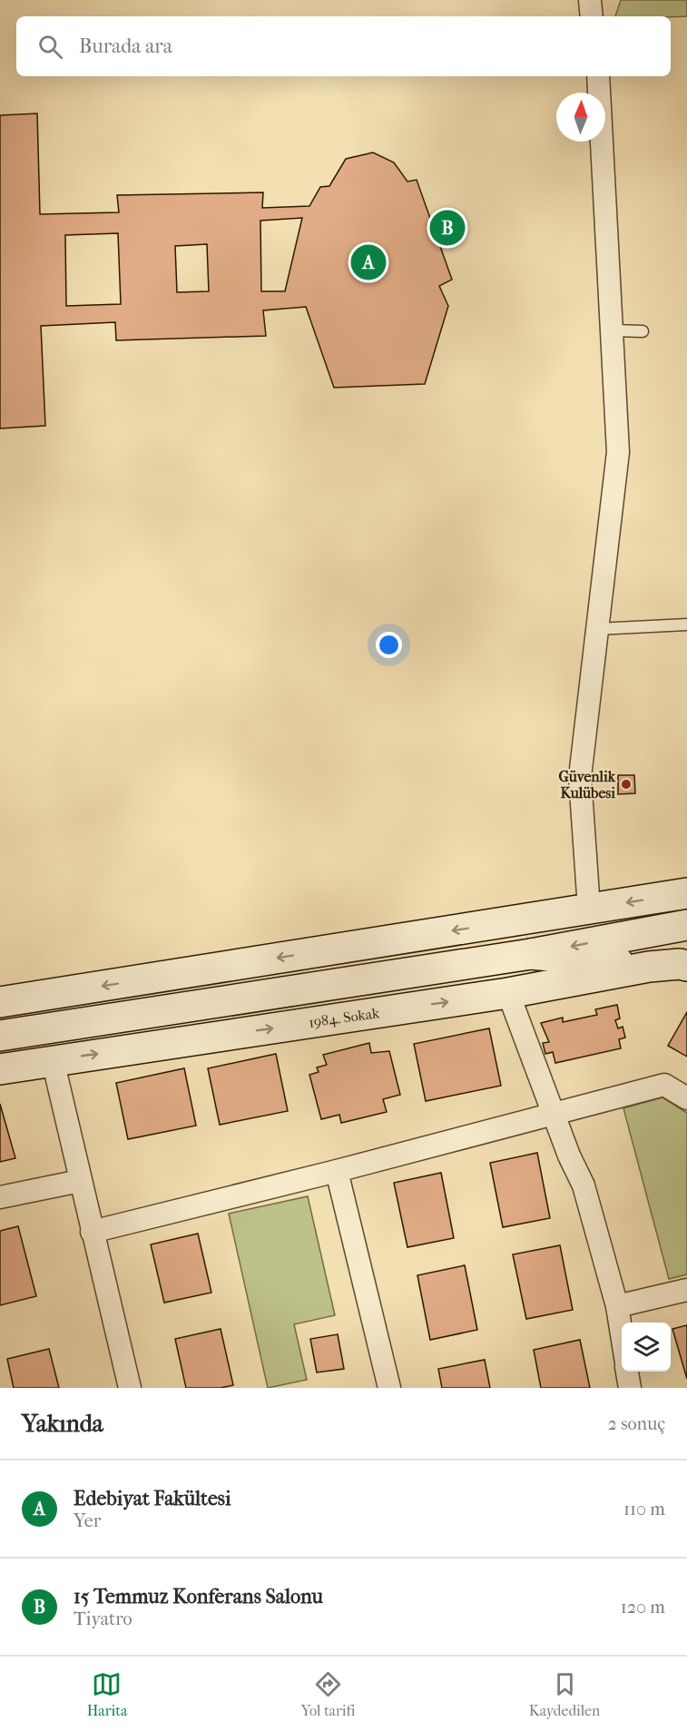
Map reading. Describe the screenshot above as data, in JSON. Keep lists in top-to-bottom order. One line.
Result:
{"streets":{"main road":["1984. Sokak"]},"places":["Güvenlik Kulübesi"],"north":"top","page":{"search":"Burada ara","pins":["B","A"],"heading":["Yakında","2 sonuç"],"list":[{"mark":"A","name":"Edebiyat Fakültesi","note":"Yer","value":"110 m"},{"mark":"B","name":"15 Temmuz Konferans Salonu","note":"Tiyatro","value":"120 m"}],"nav":["Harita","Yol tarifi","Kaydedilen"]}}
